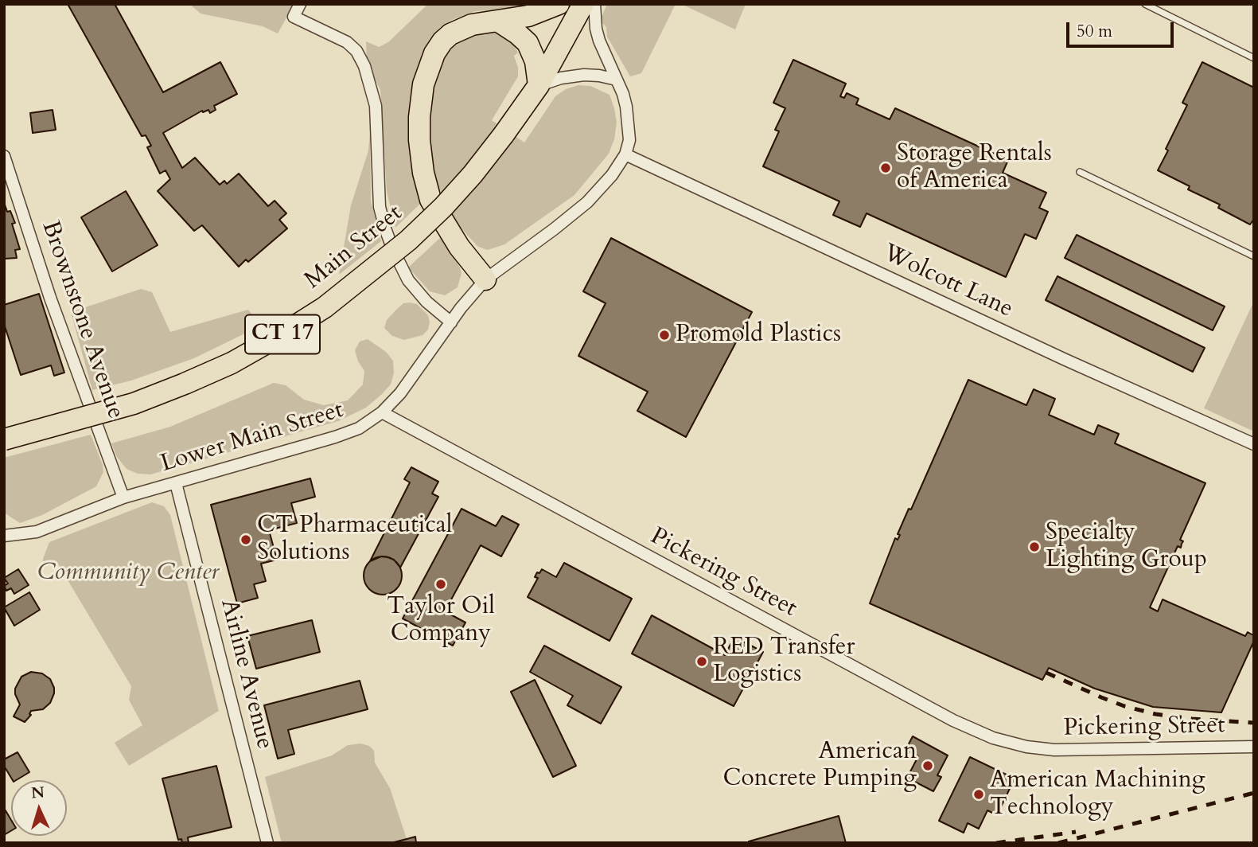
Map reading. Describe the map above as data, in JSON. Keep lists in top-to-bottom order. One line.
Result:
{"streets":{"highway":["Main Street","CT 17"],"street":["Wolcott Lane","Brownstone Avenue","Lower Main Street","Pickering Street","Airline Avenue"]},"crossings":[["Wolcott Lane","Lower Main Street"],["Brownstone Avenue","Lower Main Street"],["Lower Main Street","Pickering Street"],["Lower Main Street","Airline Avenue"]],"parks":["Community Center"],"places":["Storage Rentals of America","Promold Plastics","CT Pharmaceutical Solutions","Specialty Lighting Group","Taylor Oil Company","RED Transfer Logistics","American Concrete Pumping","American Machining Technology"],"scale_bar":"50 m","north":"top"}
